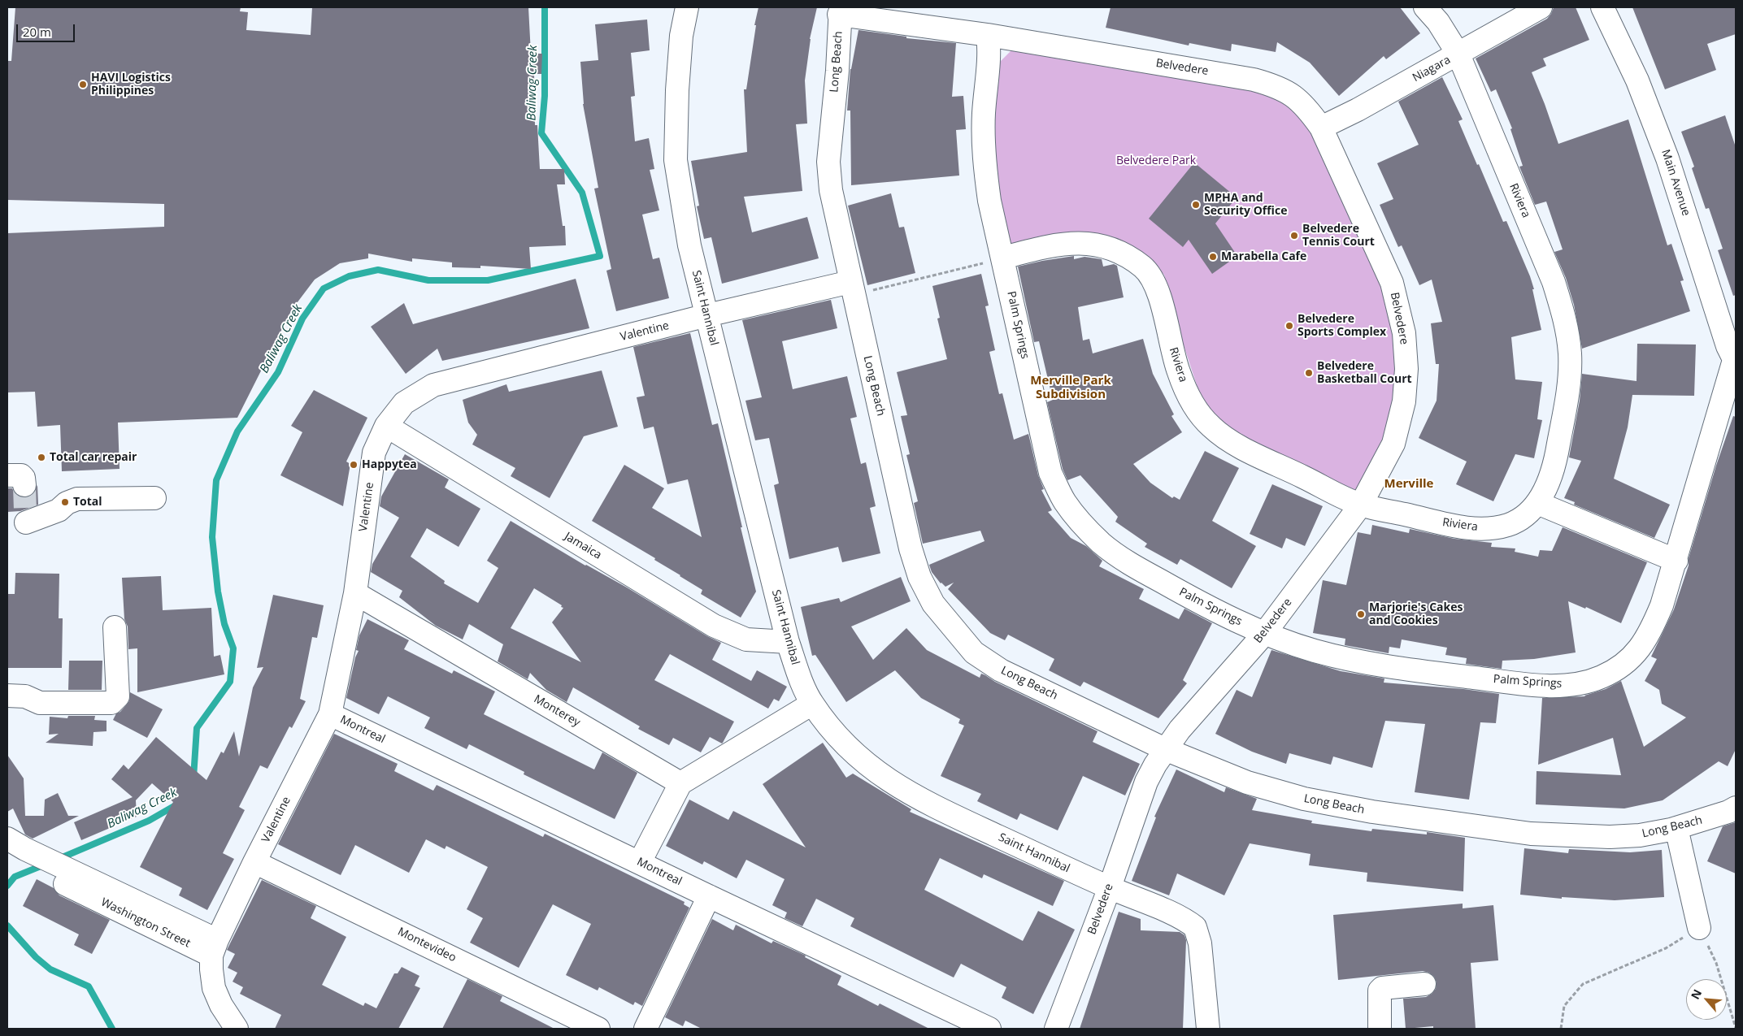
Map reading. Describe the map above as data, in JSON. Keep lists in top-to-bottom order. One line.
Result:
{"streets":{"street":["Long Beach","Belvedere","Niagara","Main Avenue","Riviera","Saint Hannibal","Palm Springs","Valentine","Jamaica","Monterey","Montreal","Washington Street","Montevideo"]},"crossings":[["Long Beach","Belvedere"],["Long Beach","Valentine"],["Belvedere","Niagara"],["Belvedere","Riviera"],["Belvedere","Saint Hannibal"],["Belvedere","Palm Springs"],["Niagara","Riviera"],["Main Avenue","Palm Springs"],["Riviera","Palm Springs"],["Saint Hannibal","Valentine"],["Saint Hannibal","Jamaica"],["Valentine","Jamaica"],["Valentine","Monterey"],["Valentine","Montreal"],["Valentine","Washington Street"],["Valentine","Montevideo"]],"districts":["Merville Park Subdivision","Merville"],"water":["Baliwag Creek"],"parks":["Belvedere Park"],"places":["HAVI Logistics Philippines","MPHA and Security Office","Belvedere Tennis Court","Marabella Cafe","Belvedere Sports Complex","Belvedere Basketball Court","Total car repair","Happytea","Total","Marjorie's Cakes and Cookies"],"scale_bar":"20 m","north":"top left"}
